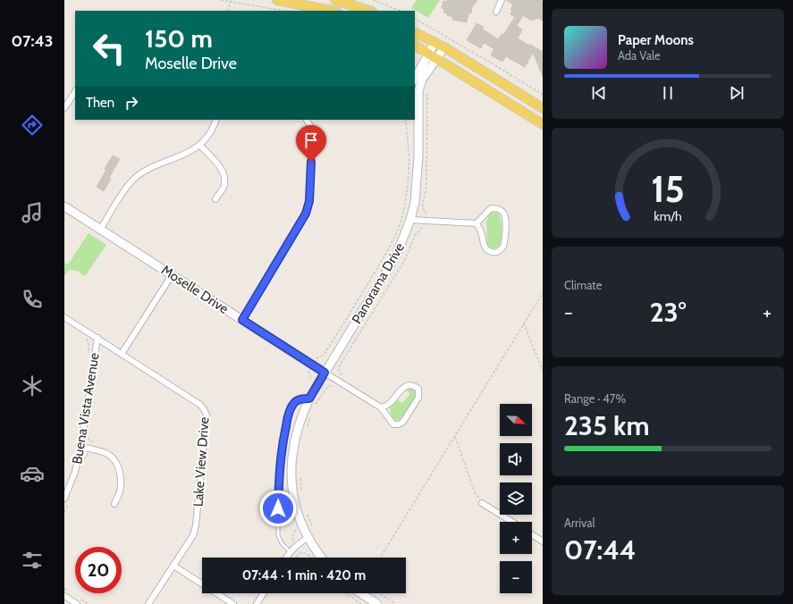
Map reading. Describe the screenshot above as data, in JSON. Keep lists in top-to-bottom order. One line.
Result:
{"streets":{"street":["Panorama Drive","Moselle Drive","Buena Vista Avenue","Lake View Drive"]},"crossings":[["Panorama Drive","Moselle Drive"],["Buena Vista Avenue","Lake View Drive"]],"north":"bottom right","page":{"tabs":"07:43","turn":["150 m","Moselle Drive"],"song":["Paper Moons","Ada Vale"],"then":"Then","tile":["Climate",["Range · 47%","235 km"],["Arrival","07:44"]],"heat":["−","23°","+"],"map_buttons":["+","−"],"limit":"20","trip":"07:44 · 1 min · 420 m","gauge":["15","km/h"]}}
